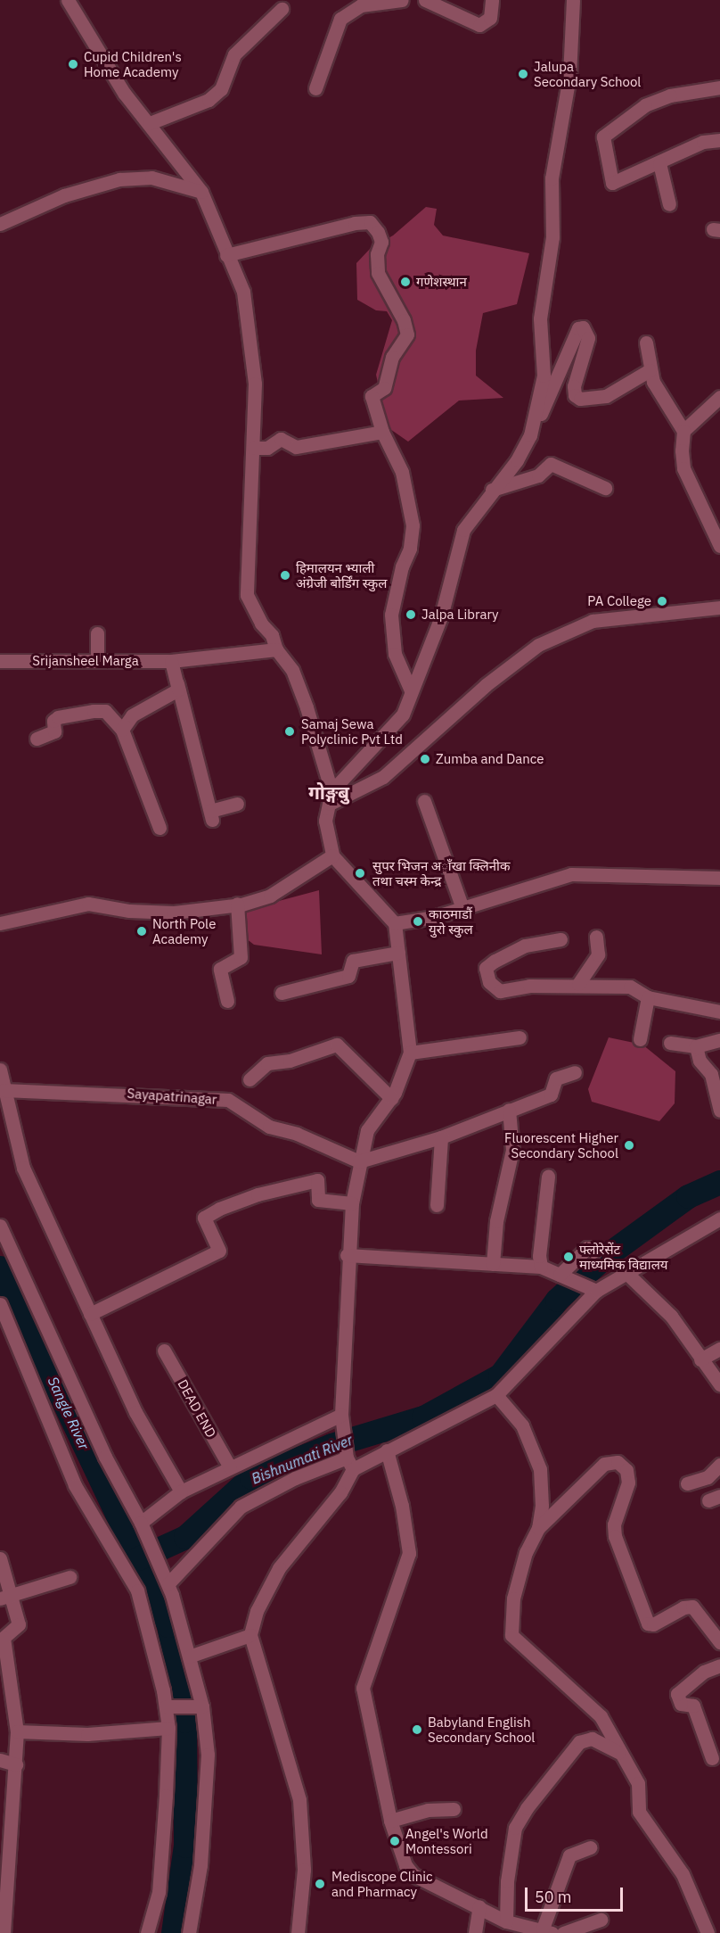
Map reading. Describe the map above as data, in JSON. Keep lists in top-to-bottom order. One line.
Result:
{"streets":{"street":["Srijansheel Marga","Sayapatrinagar","DEAD END"]},"districts":["गोङ्गबु"],"water":["Sangle River","Bishnumati River"],"places":["Cupid Children's Home Academy","Jalupa Secondary School","गणेशस्थान","हिमालयन भ्याली अंग्रेजी बोर्डिंग स्कुल","PA College","Jalpa Library","Samaj Sewa Polyclinic Pvt Ltd","Zumba and Dance","सुपर भिजन अाँखा क्लिनीक तथा चस्म केन्द्र","काठमाडौं युरो स्कुल","North Pole Academy","Fluorescent Higher Secondary School","फ्लोरेसेंट माध्यमिक विद्यालय","Babyland English Secondary School","Angel's World Montessori","Mediscope Clinic and Pharmacy"],"scale_bar":"50 m"}
